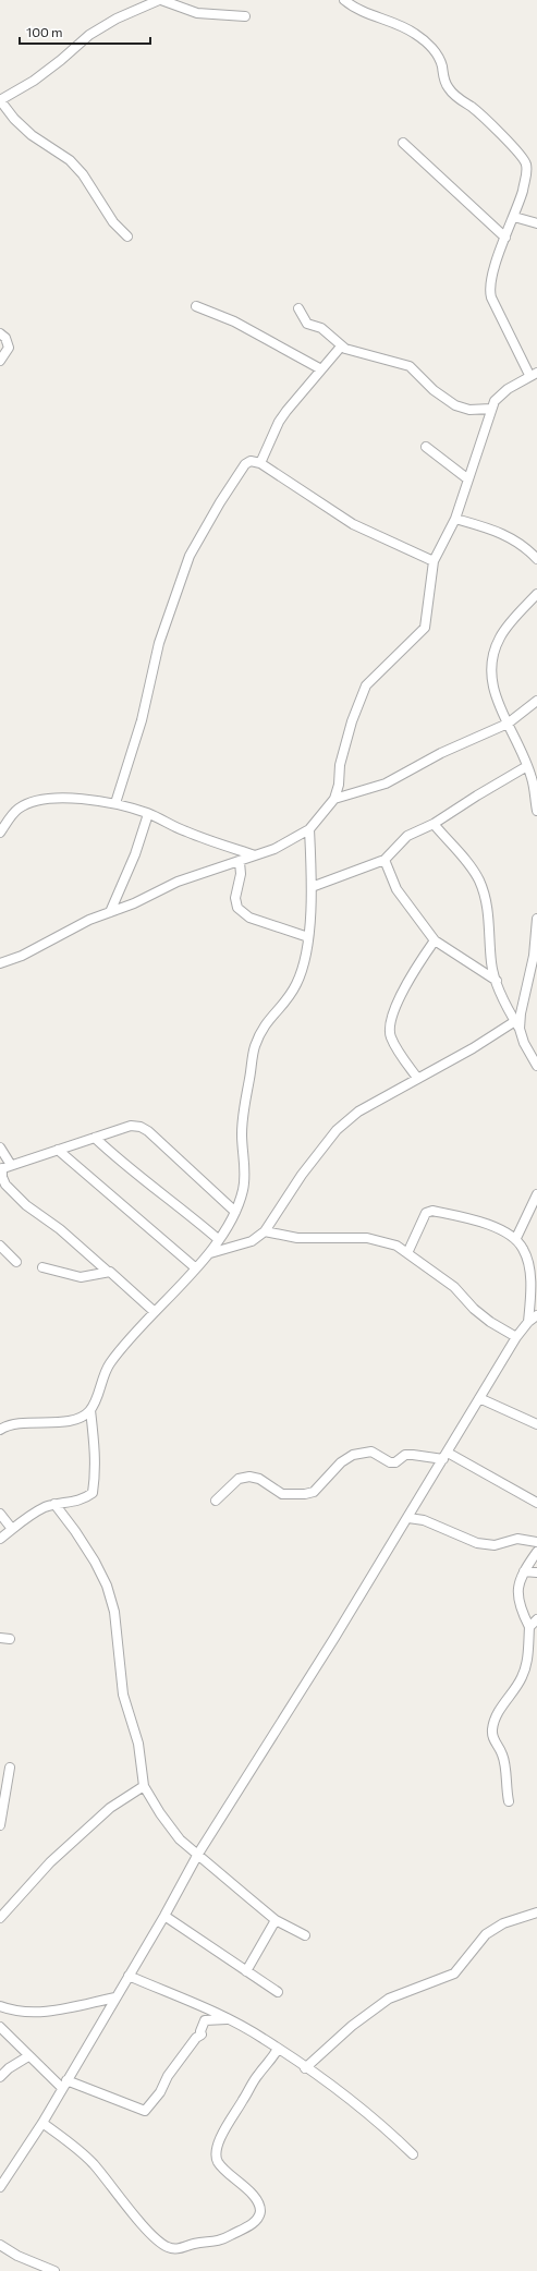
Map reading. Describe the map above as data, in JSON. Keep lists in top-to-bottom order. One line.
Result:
{"scale_bar":"100 m"}
